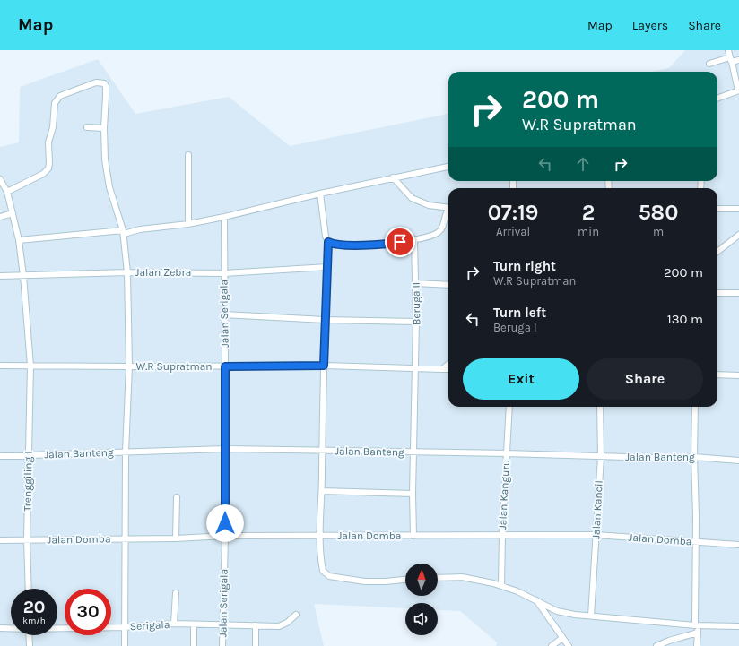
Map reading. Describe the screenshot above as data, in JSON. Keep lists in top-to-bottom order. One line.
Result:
{"streets":{"street":["Jalan Zebra","Beruga II","Jalan Serigala","W.R Supratman","Jalan Banteng","Trenggiling I","Jalan Kanguru","Jalan Kancil","Jalan Domba","Serigala"]},"crossings":[["Jalan Zebra","Jalan Serigala"],["Jalan Zebra","Trenggiling I"],["Beruga II","W.R Supratman"],["Beruga II","Jalan Banteng"],["Beruga II","Jalan Domba"],["Jalan Serigala","W.R Supratman"],["Jalan Serigala","Jalan Banteng"],["Jalan Serigala","Jalan Domba"],["Jalan Serigala","Serigala"],["W.R Supratman","Trenggiling I"],["Jalan Banteng","Trenggiling I"],["Jalan Banteng","Jalan Kanguru"],["Jalan Banteng","Jalan Kancil"],["Trenggiling I","Jalan Domba"],["Jalan Kanguru","Jalan Domba"],["Jalan Kancil","Jalan Domba"]],"north":"top","page":{"header":"Map","nav":["Map","Layers","Share"],"turn":["200 m","W.R Supratman"],"eta":["07:19","Arrival","2","min","580","m"],"list":[{"name":"Turn right","note":"W.R Supratman","value":"200 m"},{"name":"Turn left","note":"Beruga I","value":"130 m"}],"buttons":["Exit","Share"],"speed":"20 km/h","limit":"30"}}
